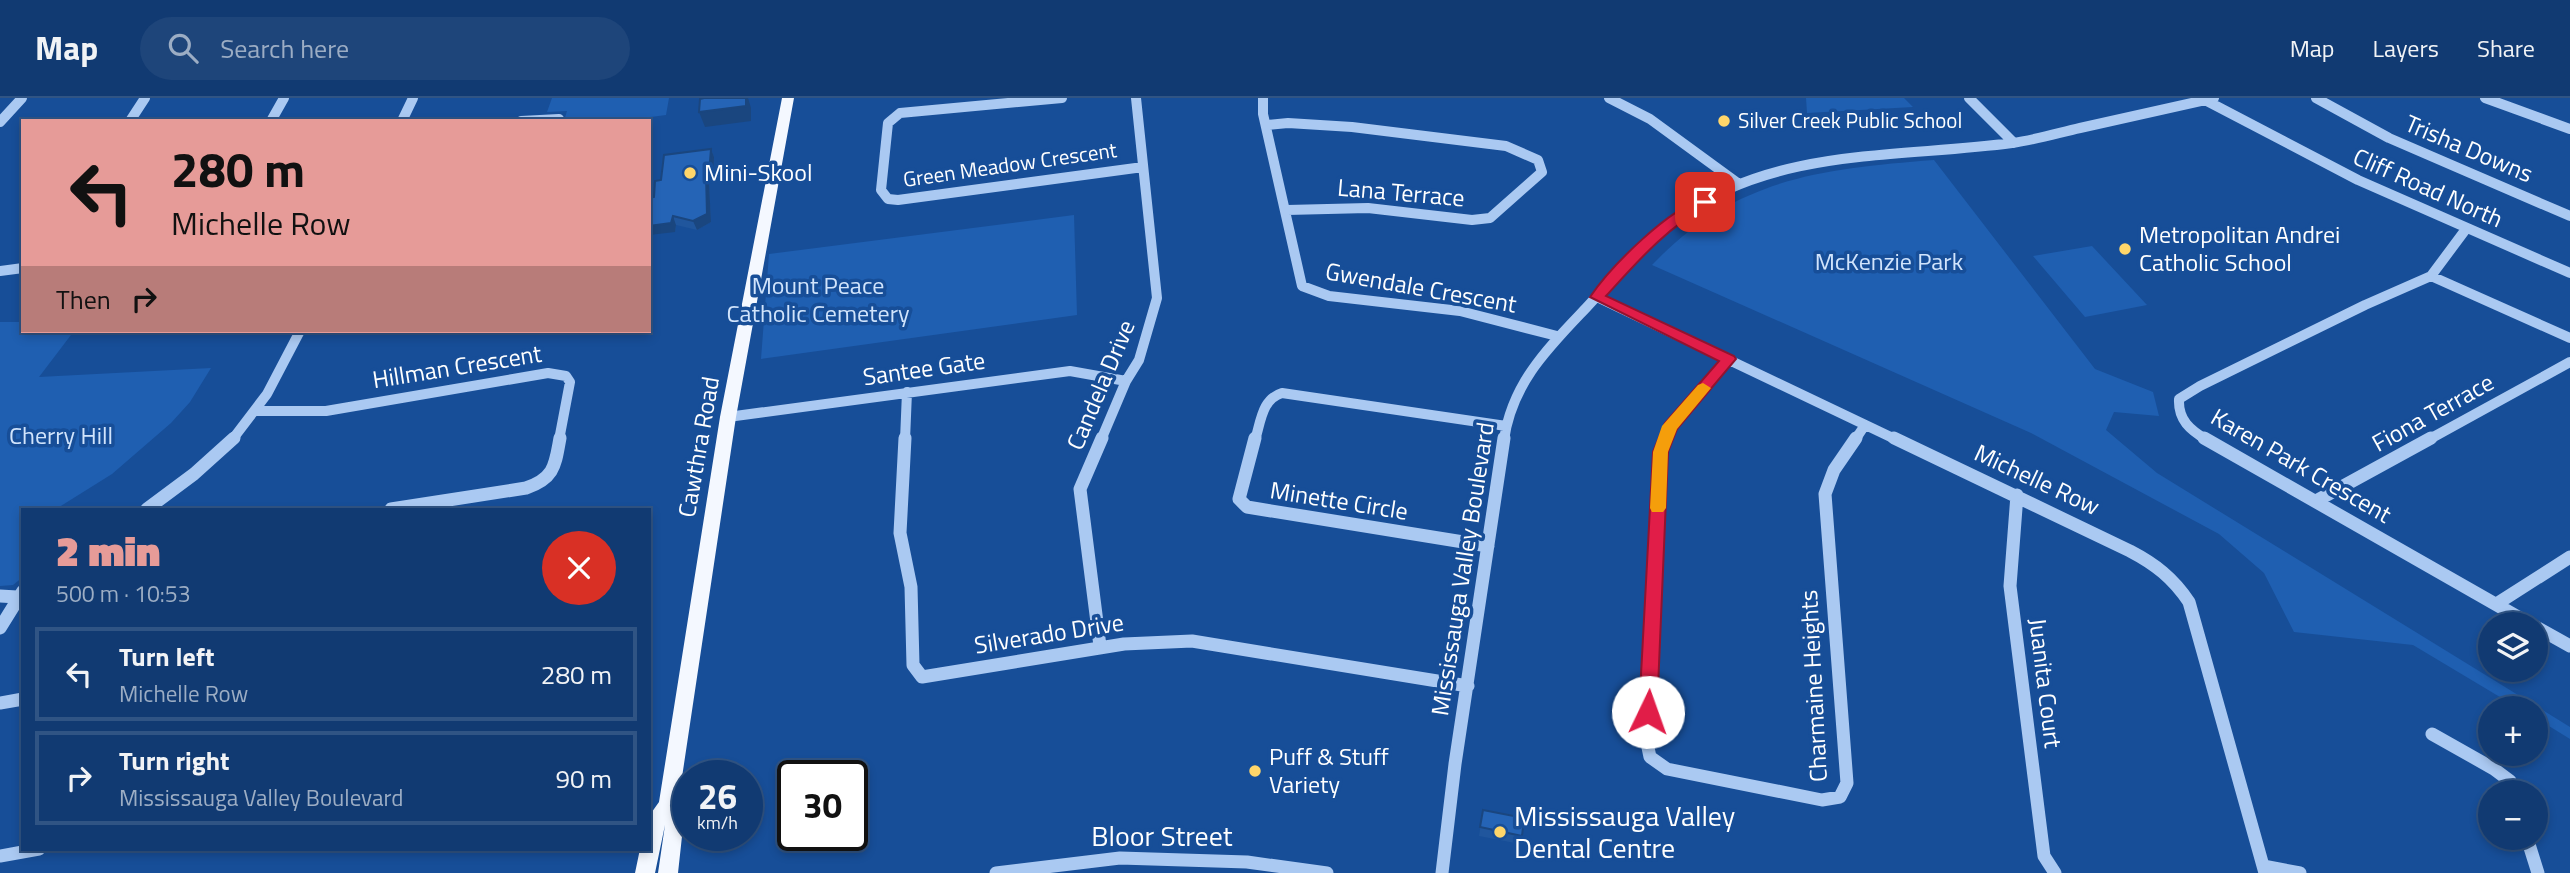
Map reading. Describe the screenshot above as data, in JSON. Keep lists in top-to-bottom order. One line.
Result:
{"streets":{"main road":["Cawthra Road"],"street":["Trisha Downs","Green Meadow Crescent","Cliff Road North","Lana Terrace","Gwendale Crescent","Hillman Crescent","Santee Gate","Candela Drive","Fiona Terrace","Karen Park Crescent","Michelle Row","Minette Circle","Mississauga Valley Boulevard","Silverado Drive","Juanita Court","Charmaine Heights","Bloor Street"]},"crossings":[["Green Meadow Crescent","Candela Drive"],["Cliff Road North","Karen Park Crescent"],["Cliff Road North","Mississauga Valley Boulevard"],["Lana Terrace","Gwendale Crescent"],["Gwendale Crescent","Mississauga Valley Boulevard"],["Santee Gate","Candela Drive"],["Santee Gate","Cawthra Road"],["Santee Gate","Silverado Drive"],["Candela Drive","Silverado Drive"],["Fiona Terrace","Karen Park Crescent"],["Michelle Row","Mississauga Valley Boulevard"],["Michelle Row","Juanita Court"],["Michelle Row","Charmaine Heights"],["Minette Circle","Mississauga Valley Boulevard"],["Mississauga Valley Boulevard","Silverado Drive"]],"parks":["McKenzie Park","Mount Peace Catholic Cemetery","Cherry Hill"],"places":["Silver Creek Public School","Mini-Skool","Metropolitan Andrei Catholic School","Puff & Stuff Variety","Mississauga Valley Dental Centre"],"page":{"header":"Map","search":"Search here","nav":["Map","Layers","Share"],"turn":["280 m","Michelle Row"],"then":"Then","heading":["2 min","500 m · 10:53"],"map_buttons":["+","−"],"list":[{"name":"Turn left","note":"Michelle Row","value":"280 m"},{"name":"Turn right","note":"Mississauga Valley Boulevard","value":"90 m"}],"speed":"26 km/h","limit":"30"}}
